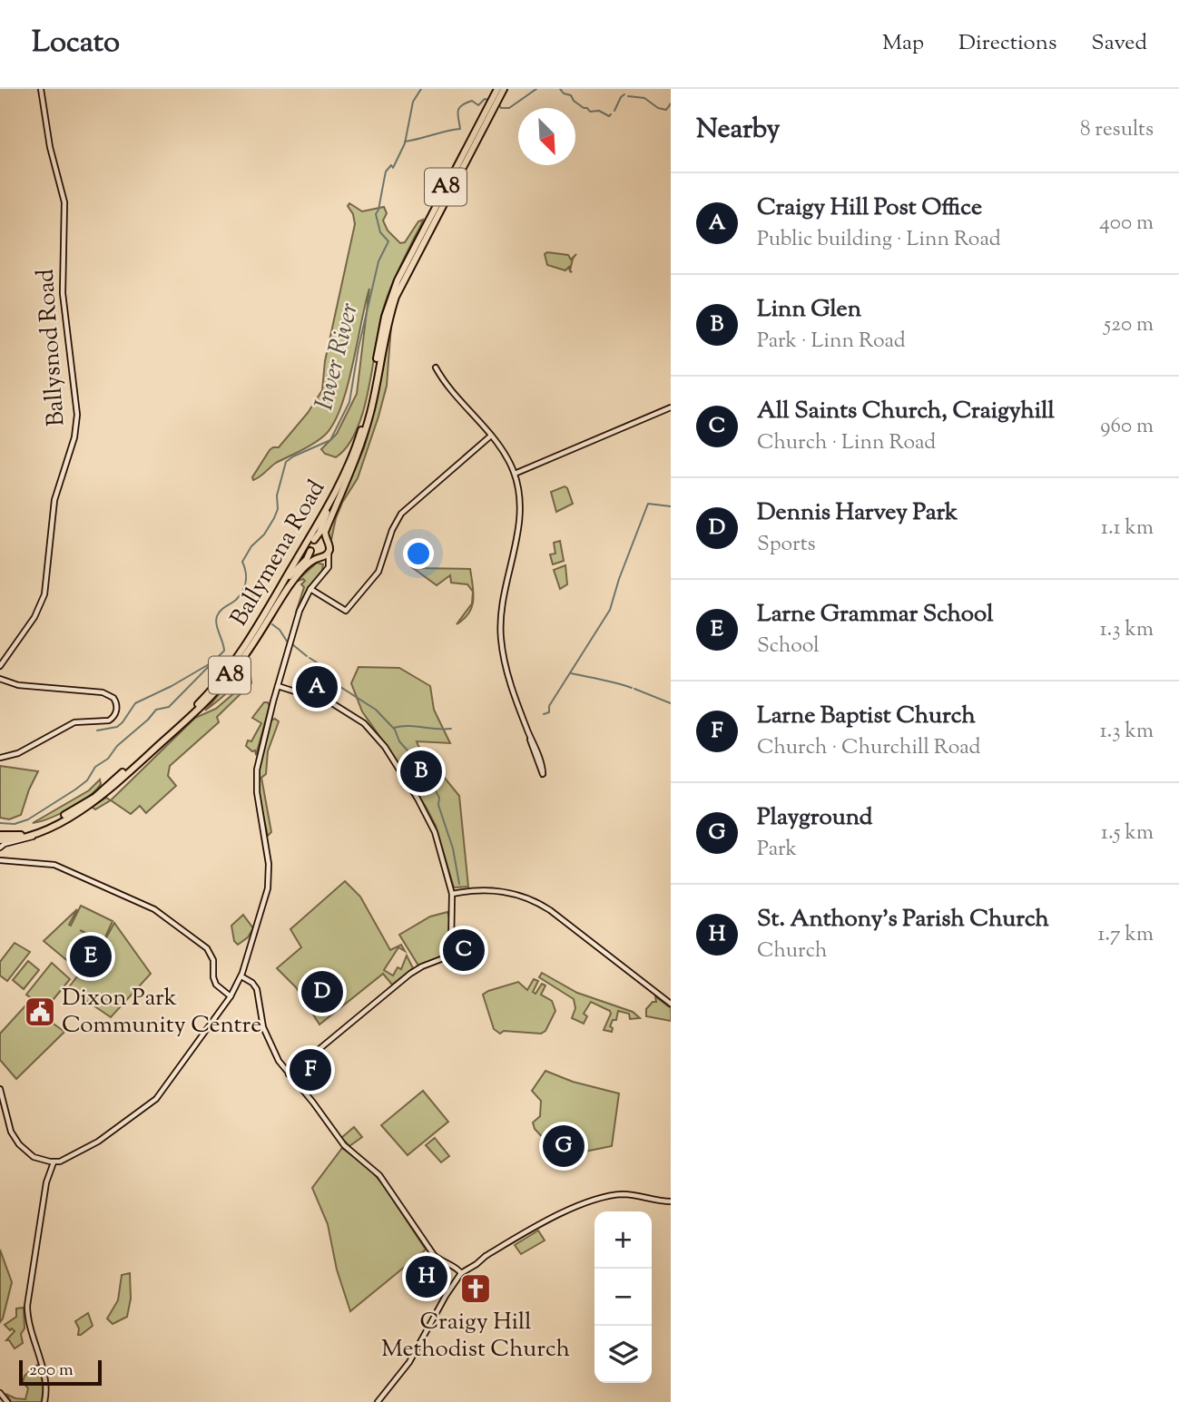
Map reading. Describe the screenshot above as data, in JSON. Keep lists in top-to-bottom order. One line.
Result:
{"streets":{"highway":["A8","Ballymena Road"],"street":["Ballysnod Road"]},"crossings":[["A8","Ballymena Road"]],"water":["Inver River"],"places":{"public building":["Dixon Park Community Centre"],"church":["Craigy Hill Methodist Church"]},"scale_bar":"200 m","north":"bottom right","page":{"header":"Locato","nav":["Map","Directions","Saved"],"heading":["Nearby","8 results"],"list":[{"mark":"A","name":"Craigy Hill Post Office","note":"Public building · Linn Road","value":"400 m"},{"mark":"B","name":"Linn Glen","note":"Park · Linn Road","value":"520 m"},{"mark":"C","name":"All Saints Church, Craigyhill","note":"Church · Linn Road","value":"960 m"},{"mark":"D","name":"Dennis Harvey Park","note":"Sports","value":"1.1 km"},{"mark":"E","name":"Larne Grammar School","note":"School","value":"1.3 km"},{"mark":"F","name":"Larne Baptist Church","note":"Church · Churchill Road","value":"1.3 km"},{"mark":"G","name":"Playground","note":"Park","value":"1.5 km"},{"mark":"H","name":"St. Anthony's Parish Church","note":"Church","value":"1.7 km"}],"pins":["A","B","C","E","D","F","G","H"],"map_buttons":["+","−"],"scale":"200 m"}}
